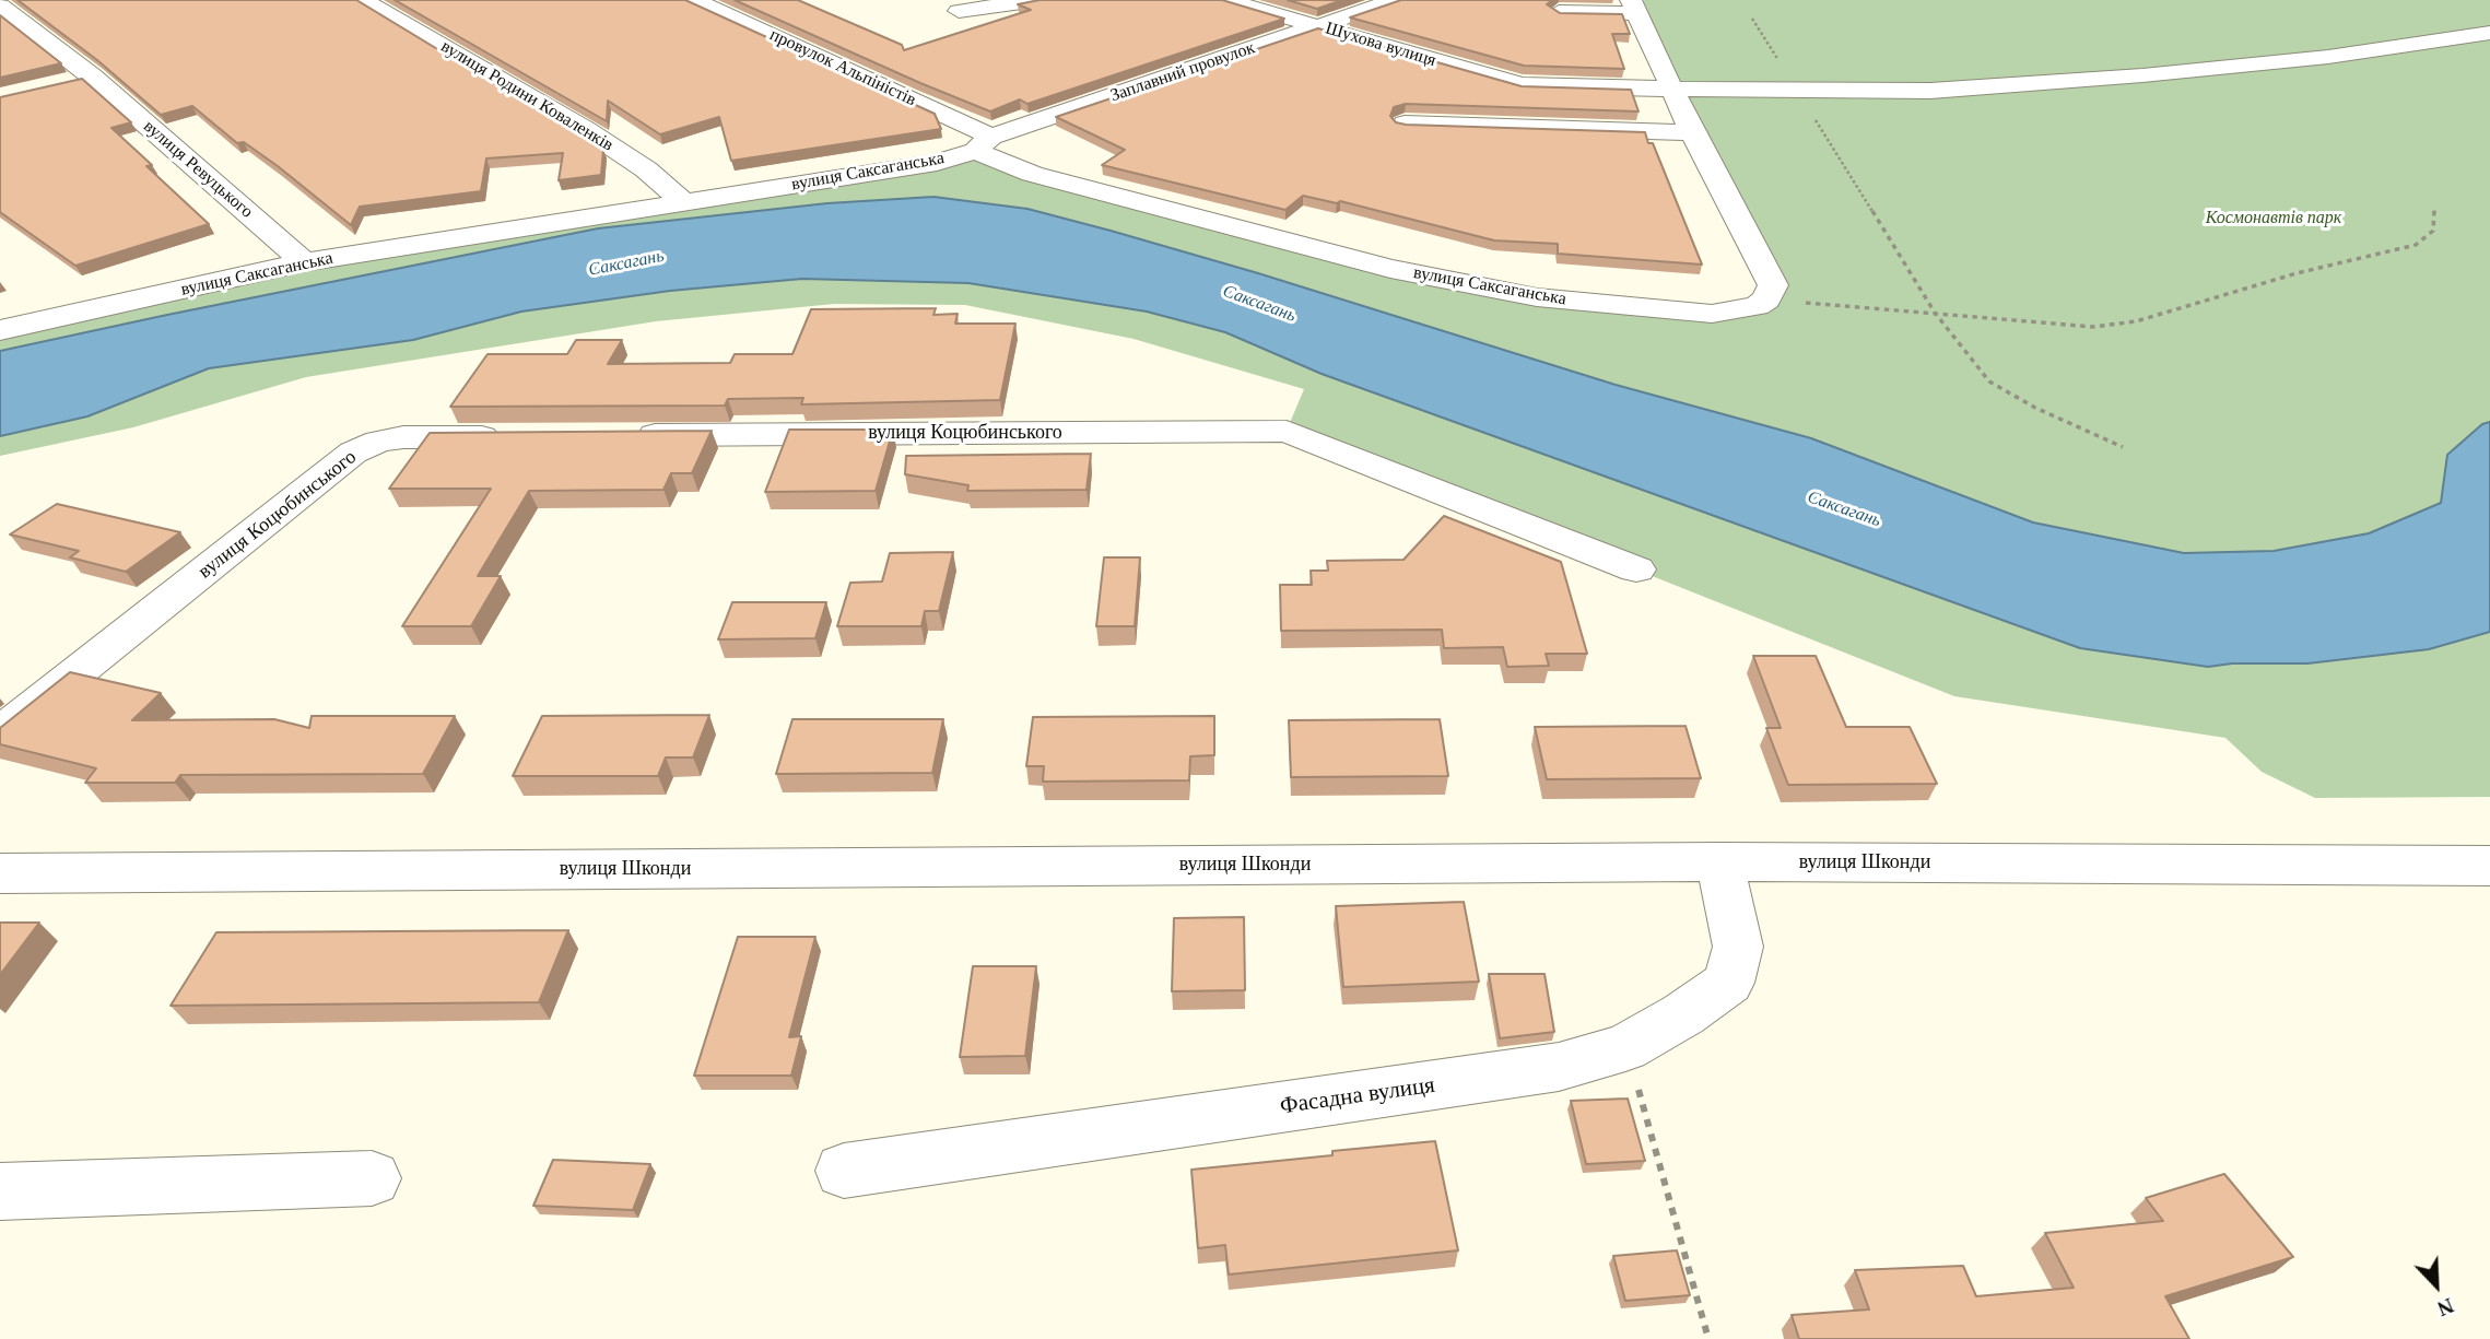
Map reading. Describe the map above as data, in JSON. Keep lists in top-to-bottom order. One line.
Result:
{"streets":{"street":["Шухова вулиця","провулок Альпіністів","Заплавний провулок","вулиця Родини Коваленків","вулиця Ревуцького","вулиця Саксаганська","вулиця Коцюбинського","вулиця Шконди","Фасадна вулиця"]},"crossings":[["Шухова вулиця","Заплавний провулок"],["провулок Альпіністів","Заплавний провулок"],["провулок Альпіністів","вулиця Саксаганська"],["Заплавний провулок","вулиця Саксаганська"],["вулиця Родини Коваленків","вулиця Саксаганська"],["вулиця Ревуцького","вулиця Саксаганська"],["вулиця Шконди","Фасадна вулиця"]],"water":["Саксагань"],"parks":["Космонавтів парк"],"north":"bottom right"}
